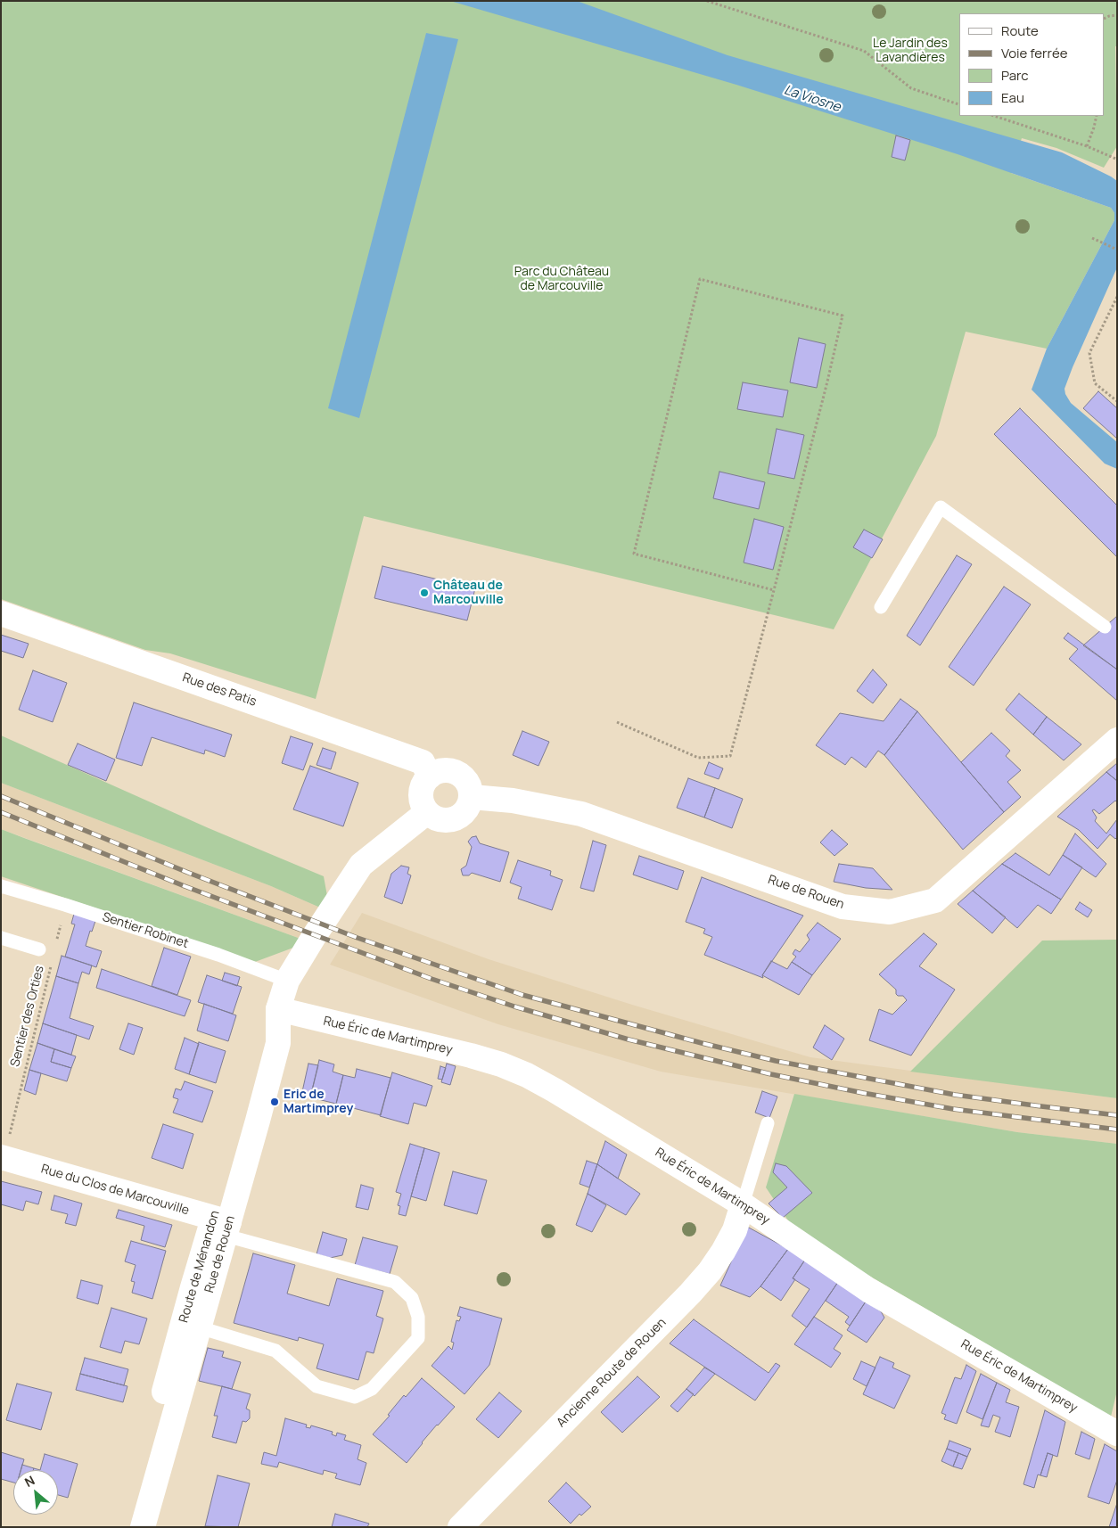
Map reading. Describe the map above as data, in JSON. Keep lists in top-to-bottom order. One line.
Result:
{"streets":{"street":["Rue des Patis","Rue de Rouen","Rue Éric de Martimprey","Rue du Clos de Marcouville","Route de Ménandon","Ancienne Route de Rouen"],"lane":["Sentier Robinet"],"path":["Sentier des Orties"]},"crossings":[["Rue des Patis","Rue de Rouen"],["Sentier des Orties","Rue du Clos de Marcouville"],["Rue Éric de Martimprey","Route de Ménandon"],["Rue Éric de Martimprey","Ancienne Route de Rouen"],["Rue du Clos de Marcouville","Route de Ménandon"]],"water":["La Viosne"],"parks":["Le Jardin des Lavandières","Parc du Château de Marcouville"],"places":["Château de Marcouville","Eric de Martimprey"],"legend":["Route","Voie ferrée","Parc","Eau"],"north":"top left"}
